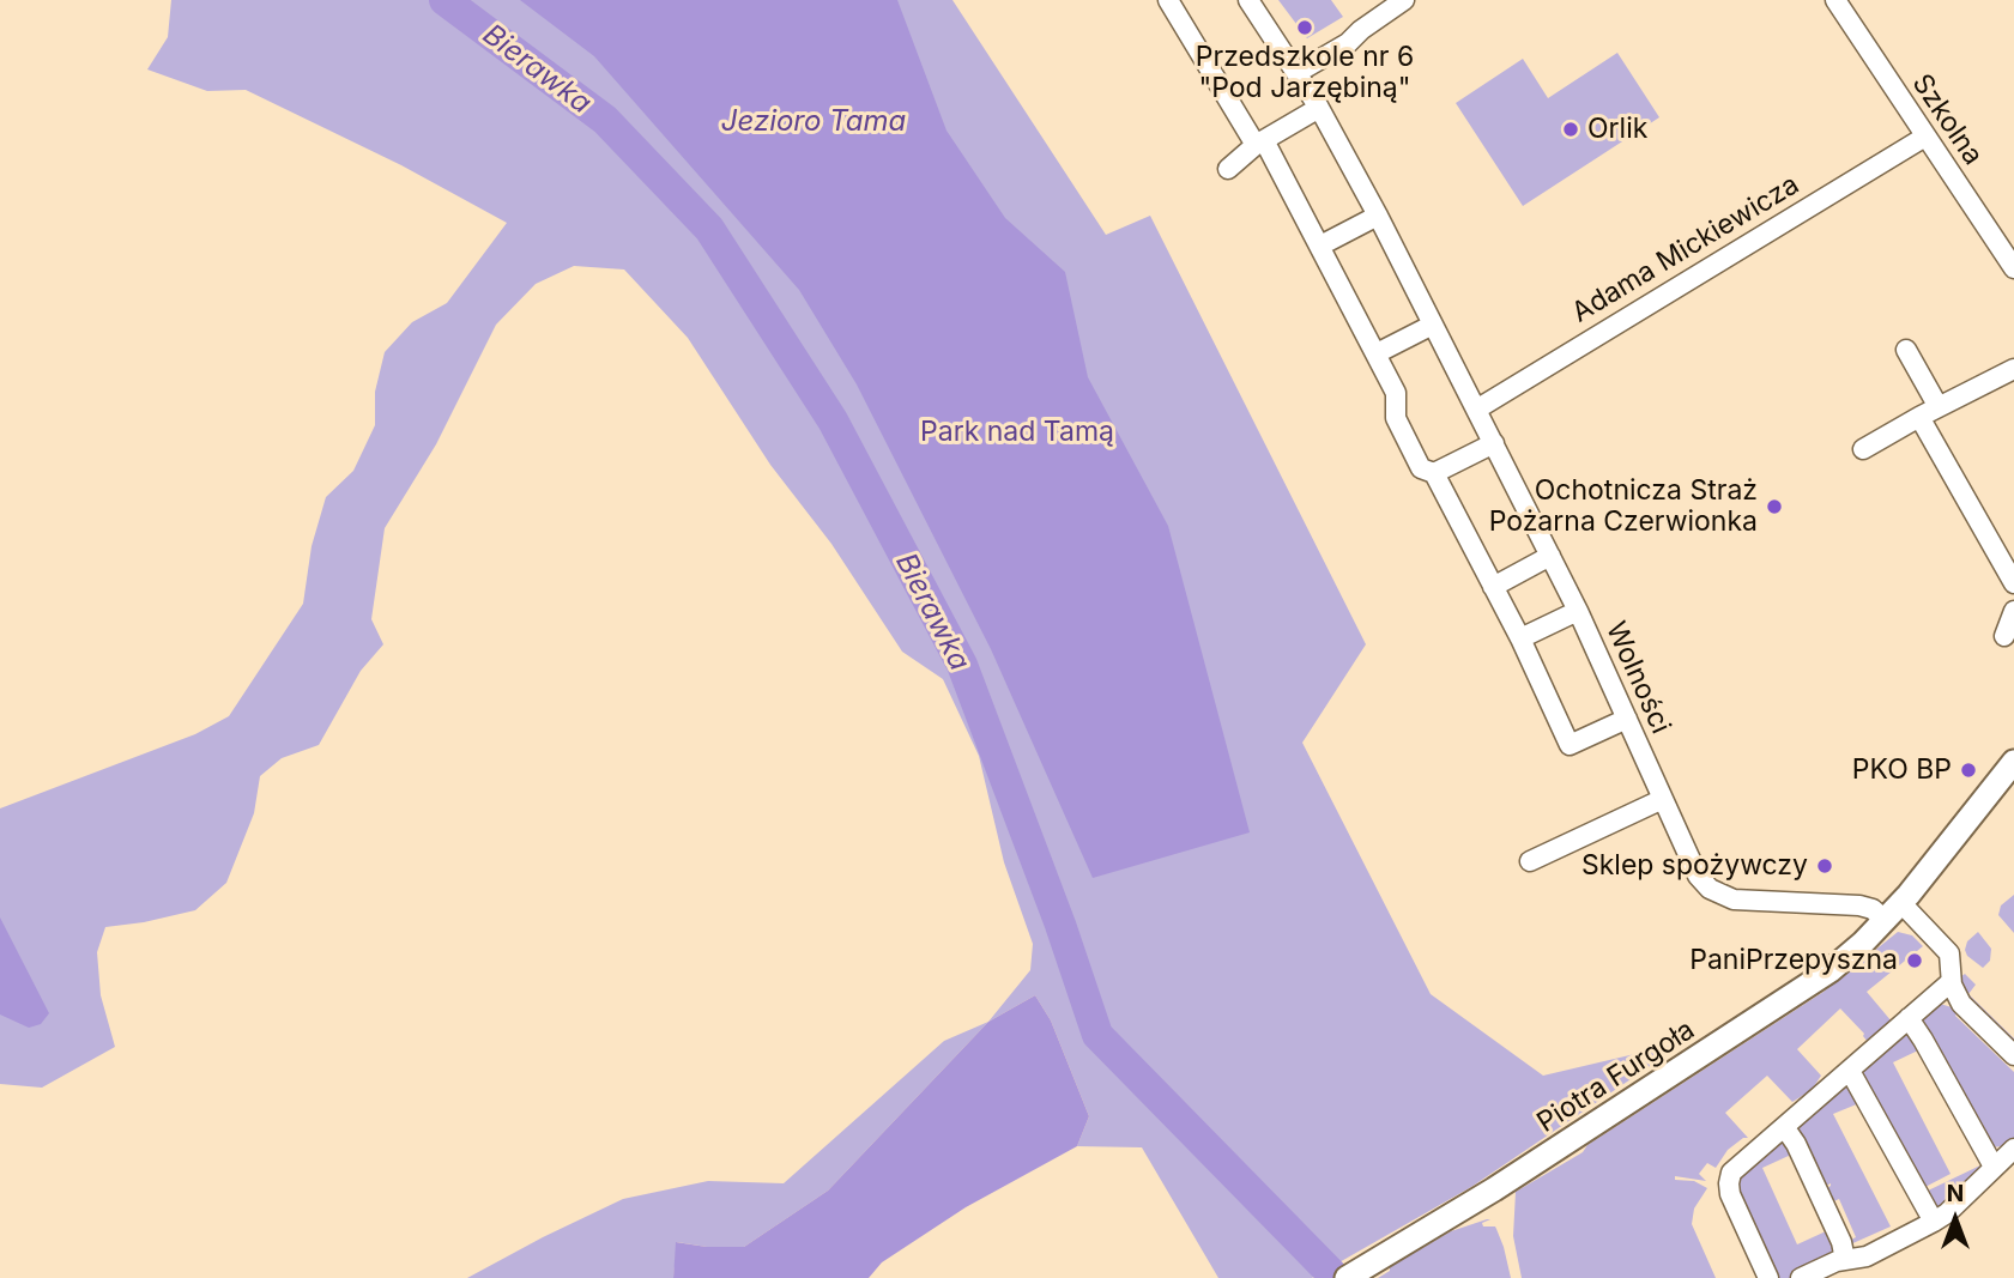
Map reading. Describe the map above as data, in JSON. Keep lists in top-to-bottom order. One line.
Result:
{"streets":{"main road":["Piotra Furgoła"],"street":["Szkolna","Adama Mickiewicza","Wolności"]},"crossings":[["Szkolna","Adama Mickiewicza"],["Adama Mickiewicza","Wolności"],["Wolności","Piotra Furgoła"]],"water":["Bierawka","Jezioro Tama"],"parks":["Park nad Tamą"],"places":["Przedszkole nr 6 \"Pod Jarzębiną\"","Orlik","Ochotnicza Straż Pożarna Czerwionka","PKO BP","Sklep spożywczy","PaniPrzepyszna"],"north":"top"}
